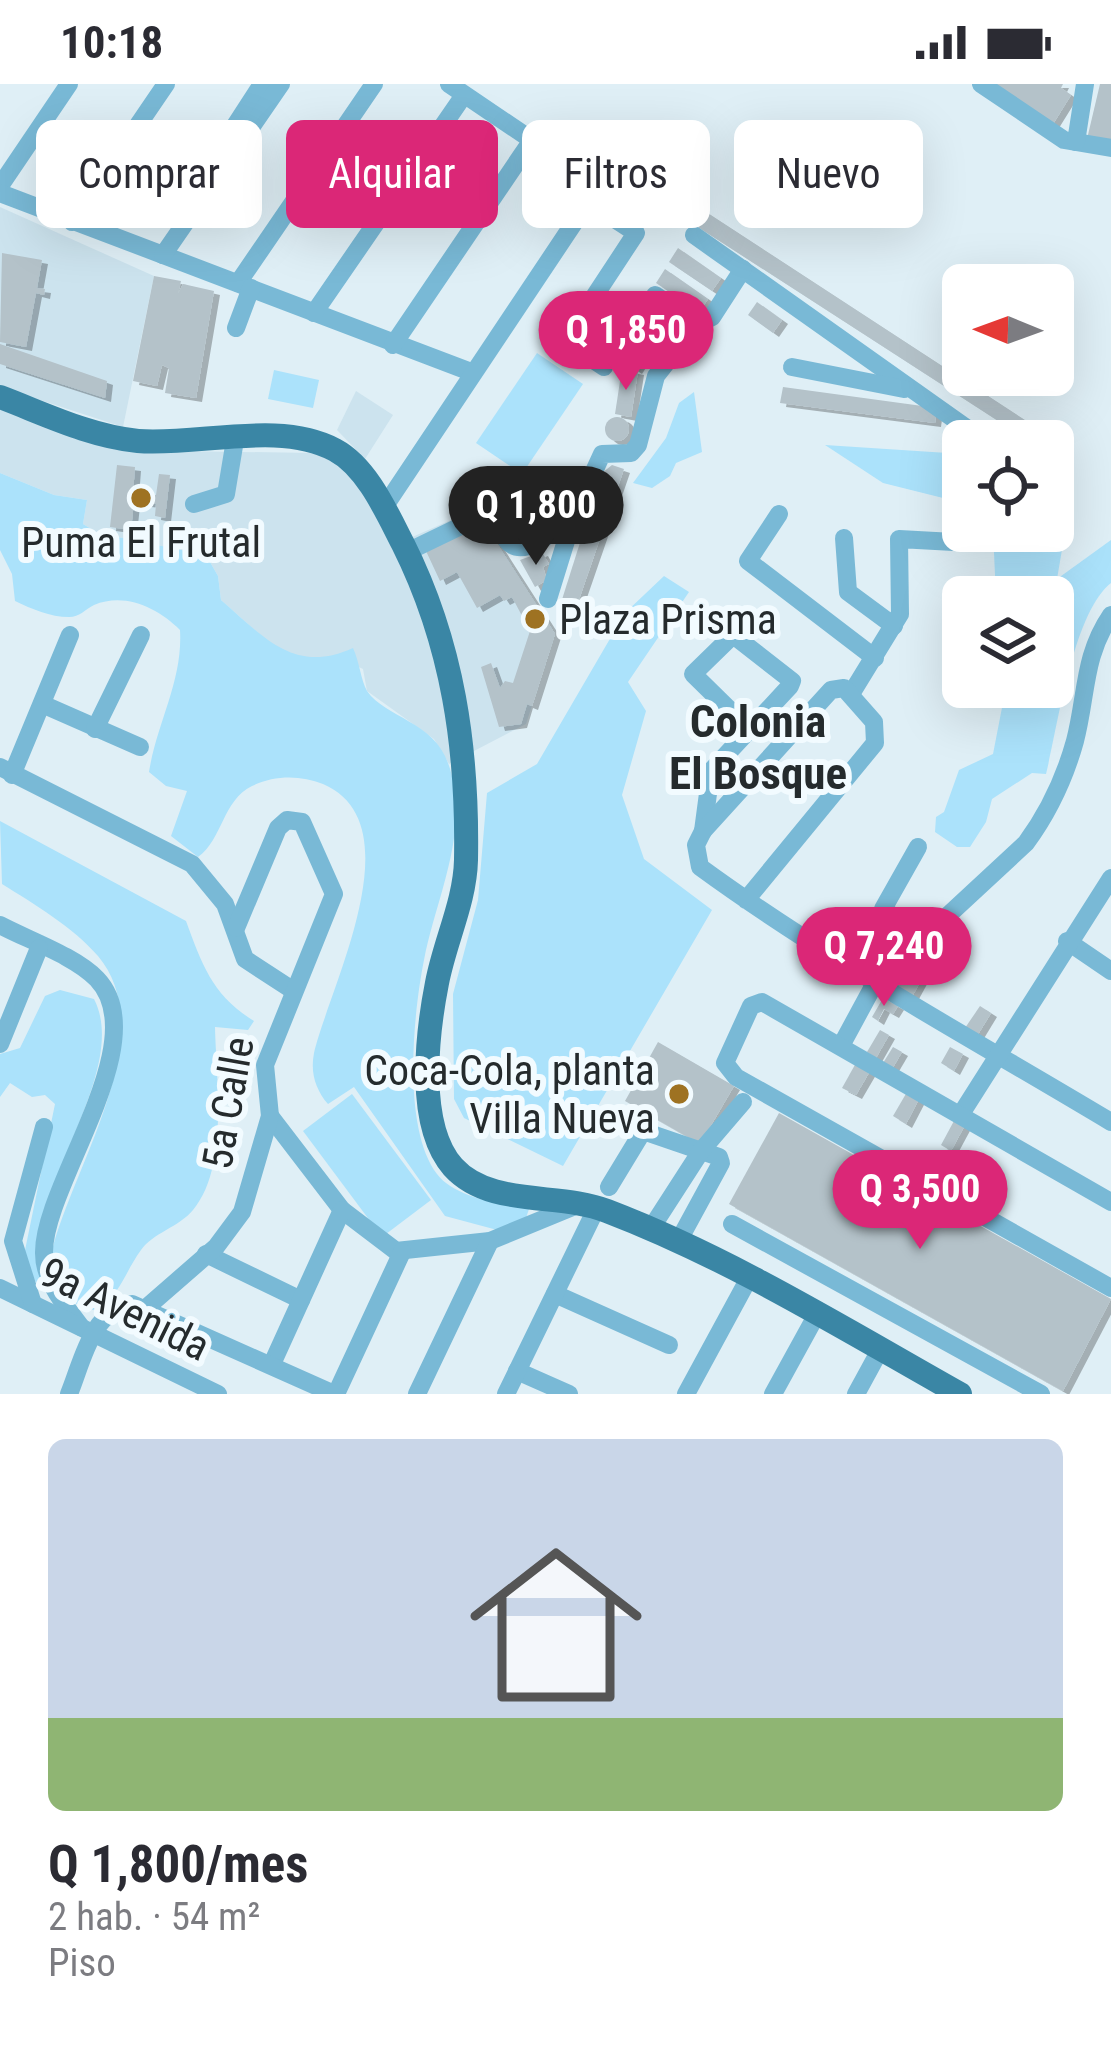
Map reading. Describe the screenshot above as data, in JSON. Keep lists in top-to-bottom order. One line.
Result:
{"streets":{"street":["5a Calle","9a Avenida"]},"crossings":[["5a Calle","9a Avenida"]],"districts":["Colonia El Bosque"],"places":["Puma El Frutal","Plaza Prisma","Coca-Cola, planta Villa Nueva"],"north":"left","page":{"status":"10:18","chip":["Comprar","Alquilar","Filtros","Nuevo"],"price":["Q 1,850","Q 1,800","Q 7,240","Q 3,500"],"list":[{"name":"Q 1,800/mes","note":"2 hab. · 54 m² · Piso"}]}}
